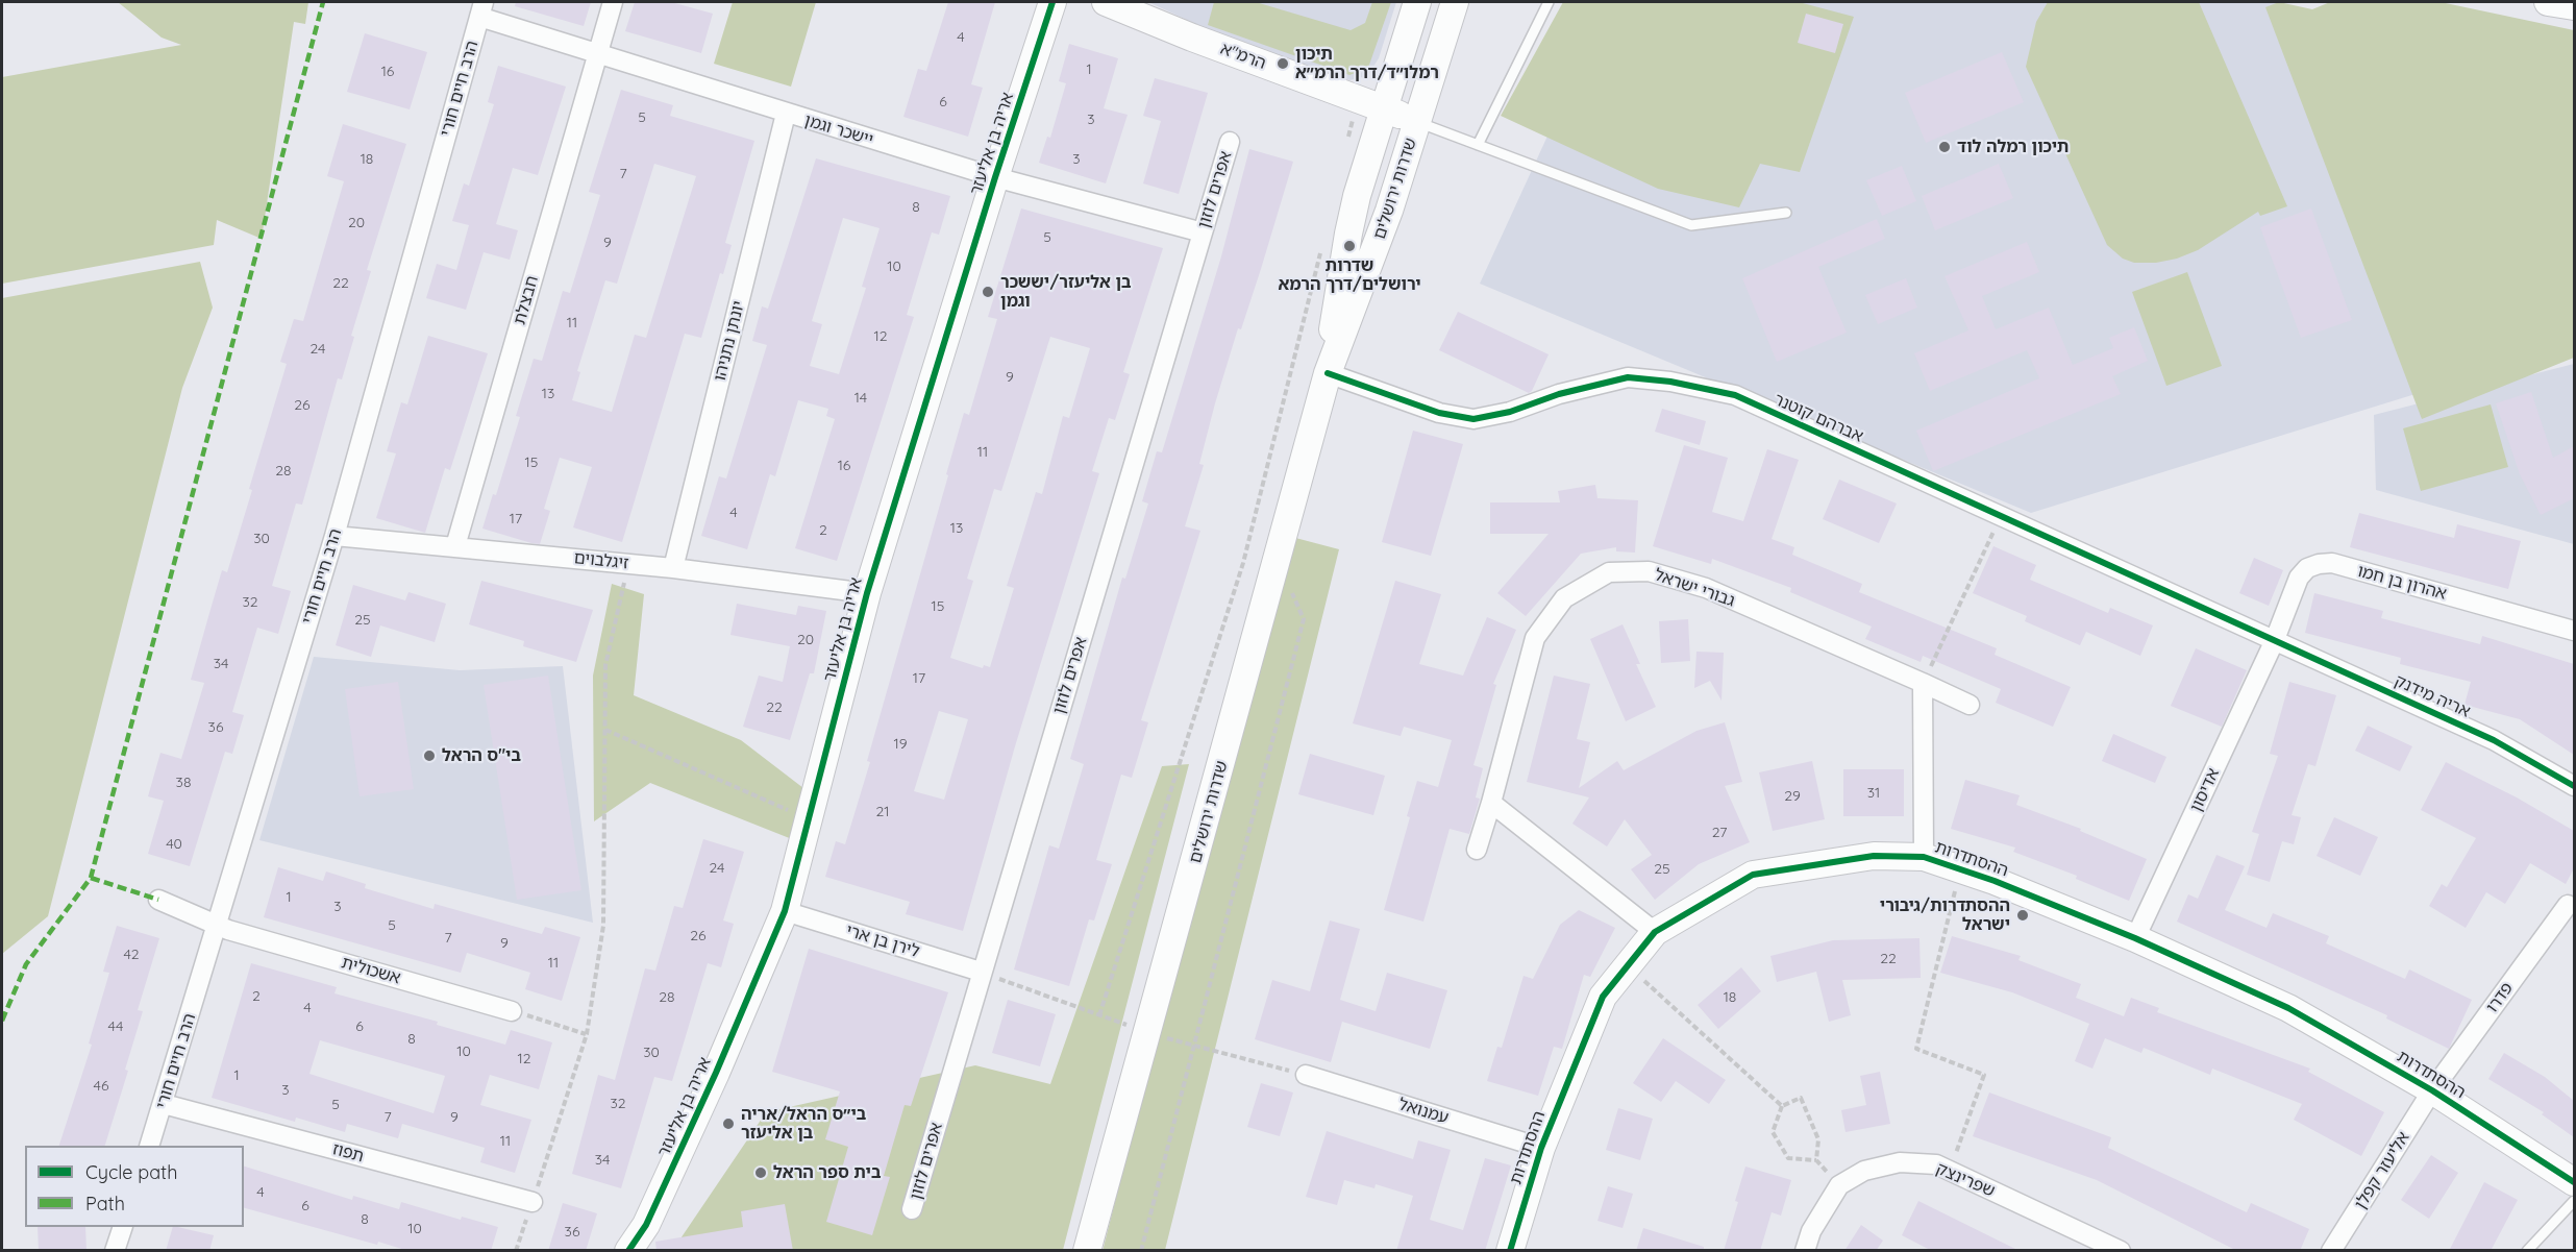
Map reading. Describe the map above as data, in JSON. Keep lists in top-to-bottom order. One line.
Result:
{"streets":{"street":["הרמ\"א","הרב חיים חורי","יישכר וגמן","אריה בן אליעזר","שדרות ירושלים","אפרים לוזון","חבצלת","יונתן נתניהו","אברהם קוטנר","זיגלבוים","אהרון בן חמו","גבורי ישראל","אריה מידנק","אדיסון","ההסתדרות","לירן בן ארי","אשכולית","פדרו","עמנואל","תפוז","אליעזר קפלן","שפרינצק"]},"crossings":[["הרמ\"א","שדרות ירושלים"],["הרב חיים חורי","יישכר וגמן"],["הרב חיים חורי","זיגלבוים"],["הרב חיים חורי","אשכולית"],["הרב חיים חורי","תפוז"],["יישכר וגמן","אריה בן אליעזר"],["יישכר וגמן","אפרים לוזון"],["יישכר וגמן","חבצלת"],["יישכר וגמן","יונתן נתניהו"],["אריה בן אליעזר","זיגלבוים"],["אריה בן אליעזר","לירן בן ארי"],["שדרות ירושלים","אברהם קוטנר"],["אפרים לוזון","לירן בן ארי"],["חבצלת","זיגלבוים"],["יונתן נתניהו","זיגלבוים"],["אברהם קוטנר","אהרון בן חמו"],["אברהם קוטנר","אריה מידנק"],["אברהם קוטנר","אדיסון"],["אהרון בן חמו","אריה מידנק"],["אהרון בן חמו","אדיסון"],["אריה מידנק","אדיסון"],["אדיסון","ההסתדרות"],["ההסתדרות","פדרו"],["ההסתדרות","עמנואל"],["ההסתדרות","אליעזר קפלן"],["פדרו","אליעזר קפלן"]],"places":["תיכון רמלו״ד/דרך הרמ״א","תיכון רמלה לוד","שדרות ירושלים/דרך הרמא","בן אליעזר/יששכר וגמן","בי\"ס הראל","ההסתדרות/גיבורי ישראל","בי״ס הראל/אריה בן אליעזר","בית ספר הראל"],"house_numbers":["4","1","16","6","5","3","18","3","7","8","20","5","9","10","22","11","12","24","9","13","14","26","11","15","16","28","4","17","13","2","30","32","15","25","20","34","17","22","36","19","38","31","29","21","27","40","24","25","1","3","5","26","7","9","42","22","11","2","28","18","4","44","6","8","10","30","12","1","46","3","32","5","7","9","11","34","4","6","8","10","36"],"legend":["Cycle path","Path"]}
